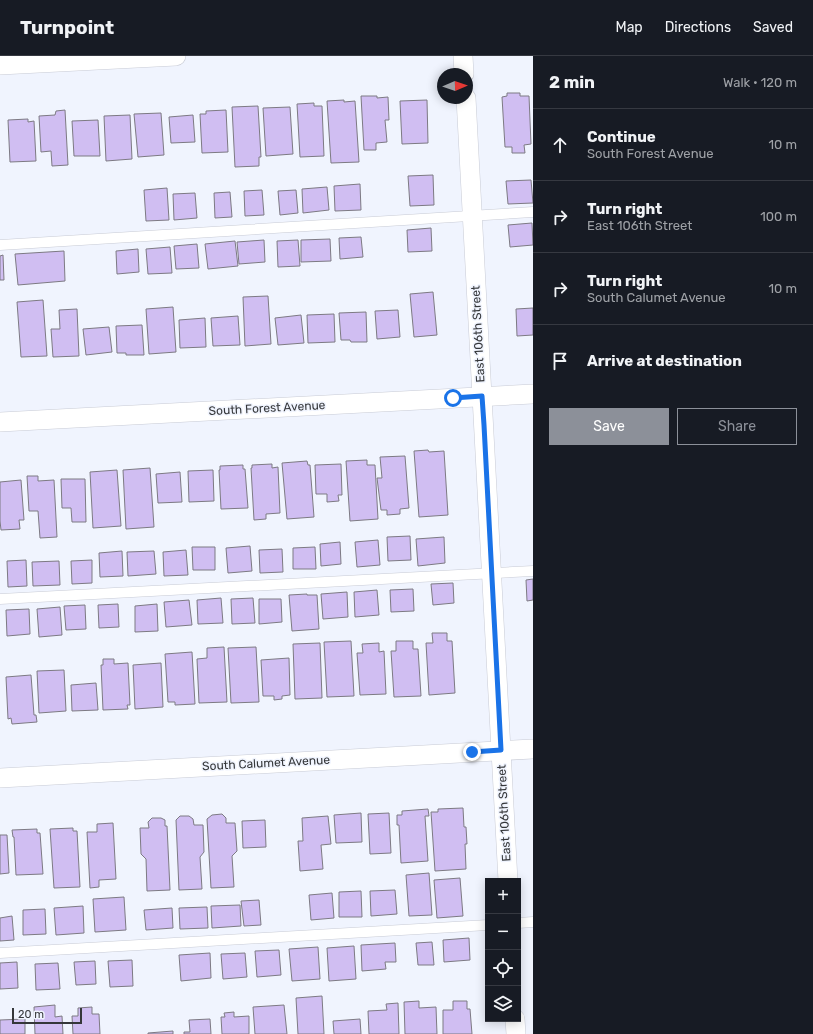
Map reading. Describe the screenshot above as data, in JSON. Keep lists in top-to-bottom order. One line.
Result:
{"streets":{"street":["East 106th Street","South Forest Avenue","South Calumet Avenue"]},"crossings":[["East 106th Street","South Forest Avenue"],["East 106th Street","South Calumet Avenue"]],"scale_bar":"20 m","north":"right","page":{"header":"Turnpoint","nav":["Map","Directions","Saved"],"heading":["2 min","Walk · 120 m"],"list":[["Continue","South Forest Avenue","10 m"],["Turn right","East 106th Street","100 m"],["Turn right","South Calumet Avenue","10 m"],"Arrive at destination"],"buttons":["Save","Share"],"map_buttons":["+","−"],"scale":"20 m"}}
